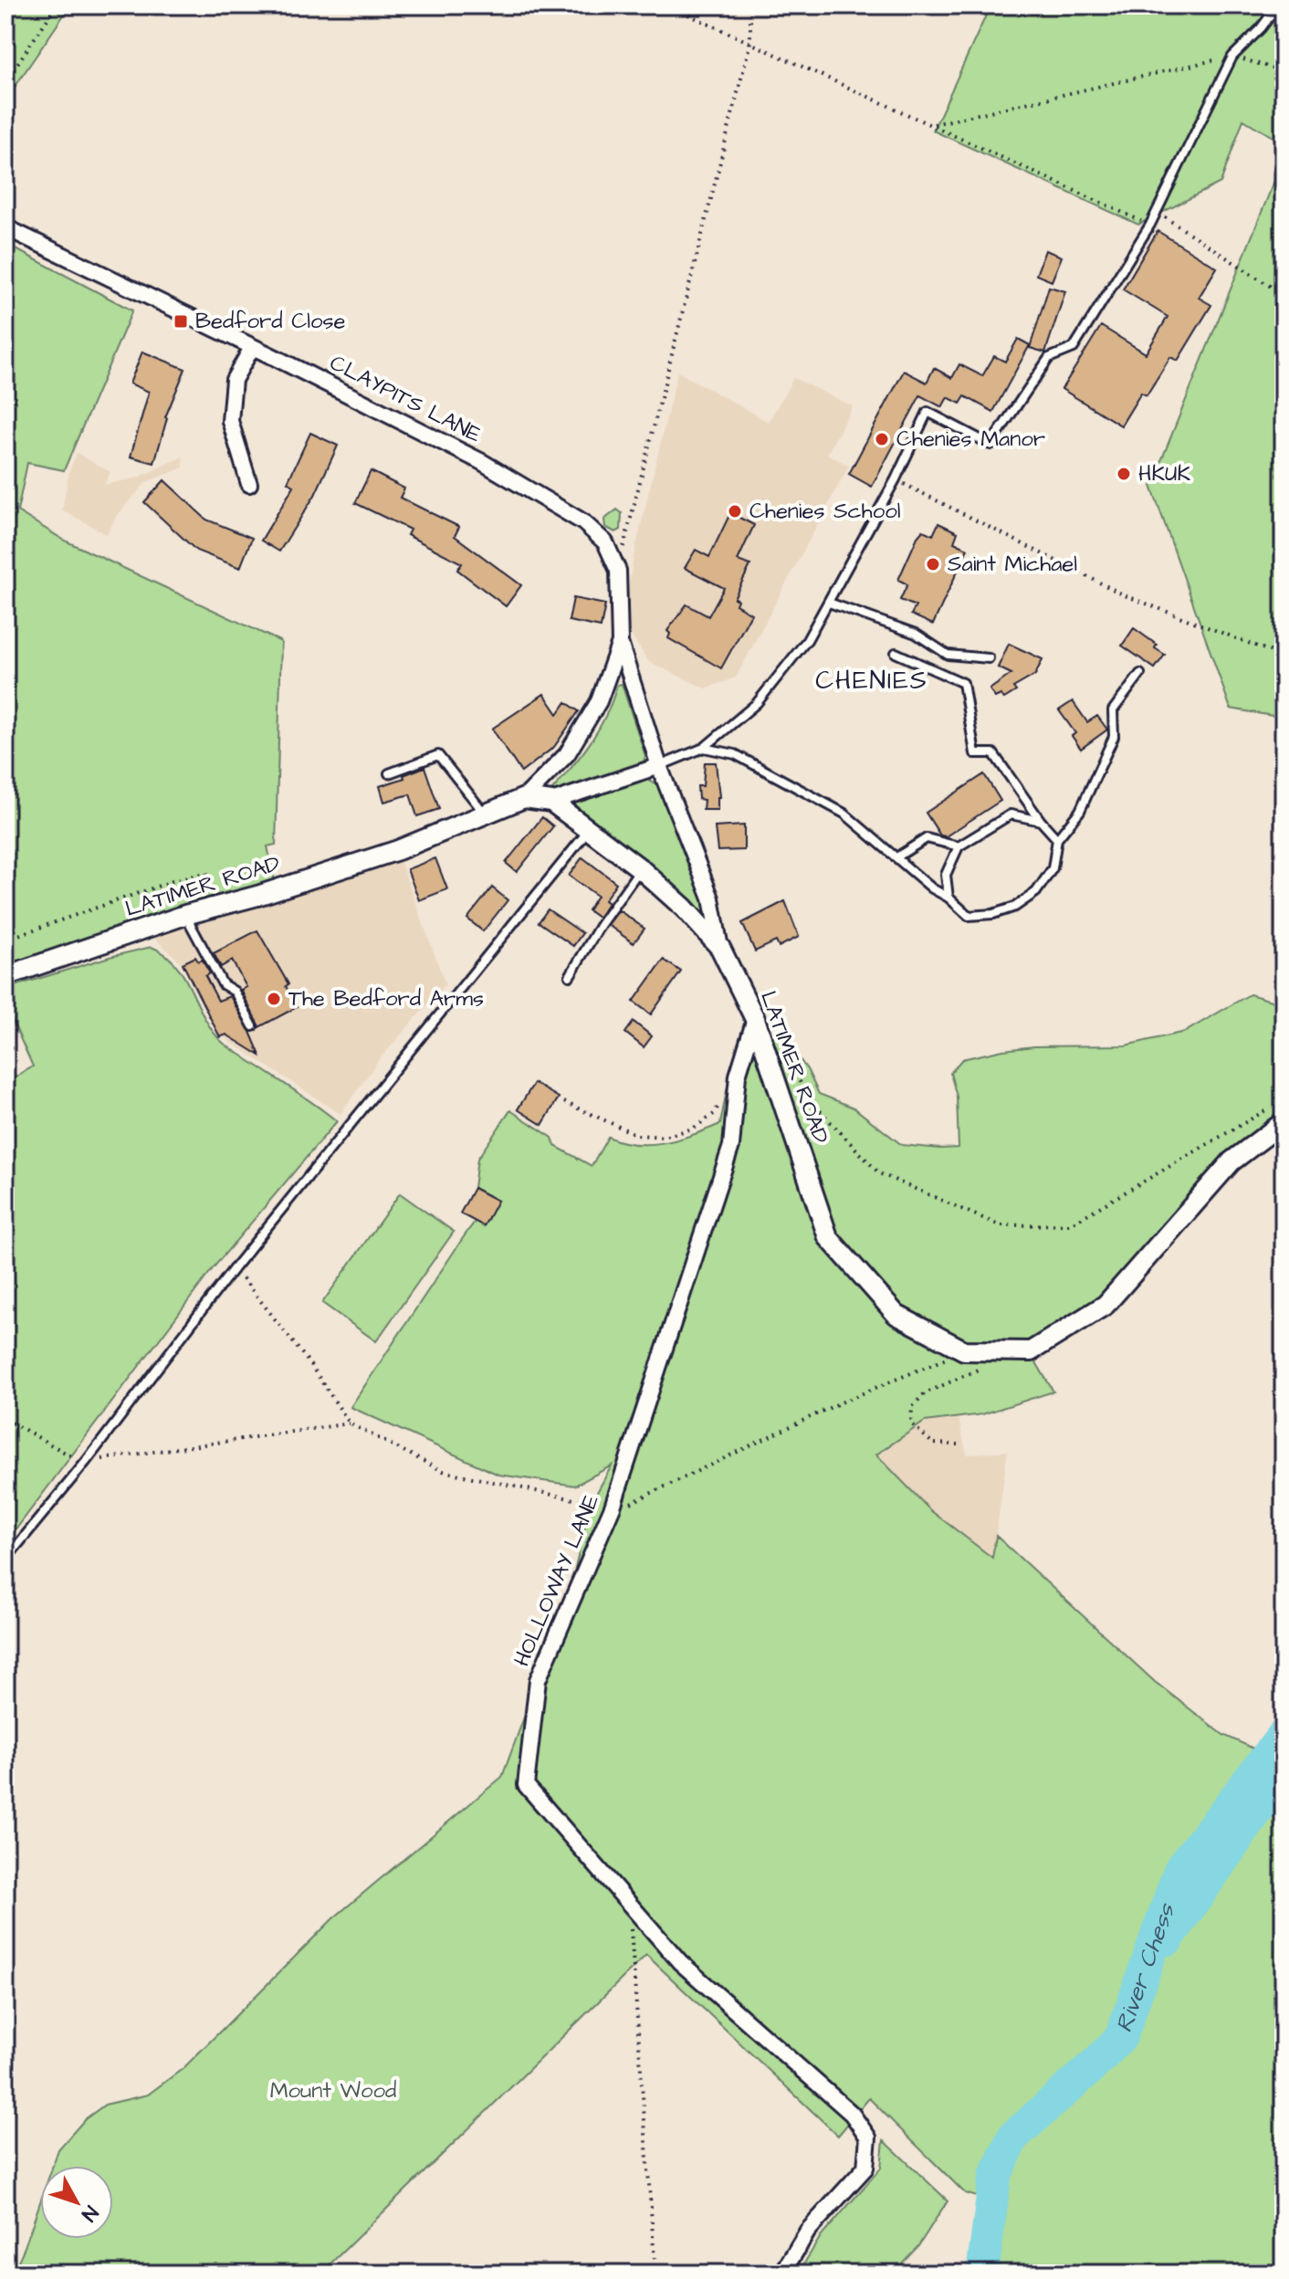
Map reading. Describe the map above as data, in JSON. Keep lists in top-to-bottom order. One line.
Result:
{"streets":{"street":["CLAYPITS LANE","LATIMER ROAD","HOLLOWAY LANE"]},"crossings":[["CLAYPITS LANE","LATIMER ROAD"],["LATIMER ROAD","HOLLOWAY LANE"]],"districts":["CHENIES"],"water":["River Chess"],"parks":["Mount Wood"],"places":{"transit":["Bedford Close"],"other":["Chenies Manor","HKUK","Chenies School","Saint Michael","The Bedford Arms"]},"north":"bottom right"}
